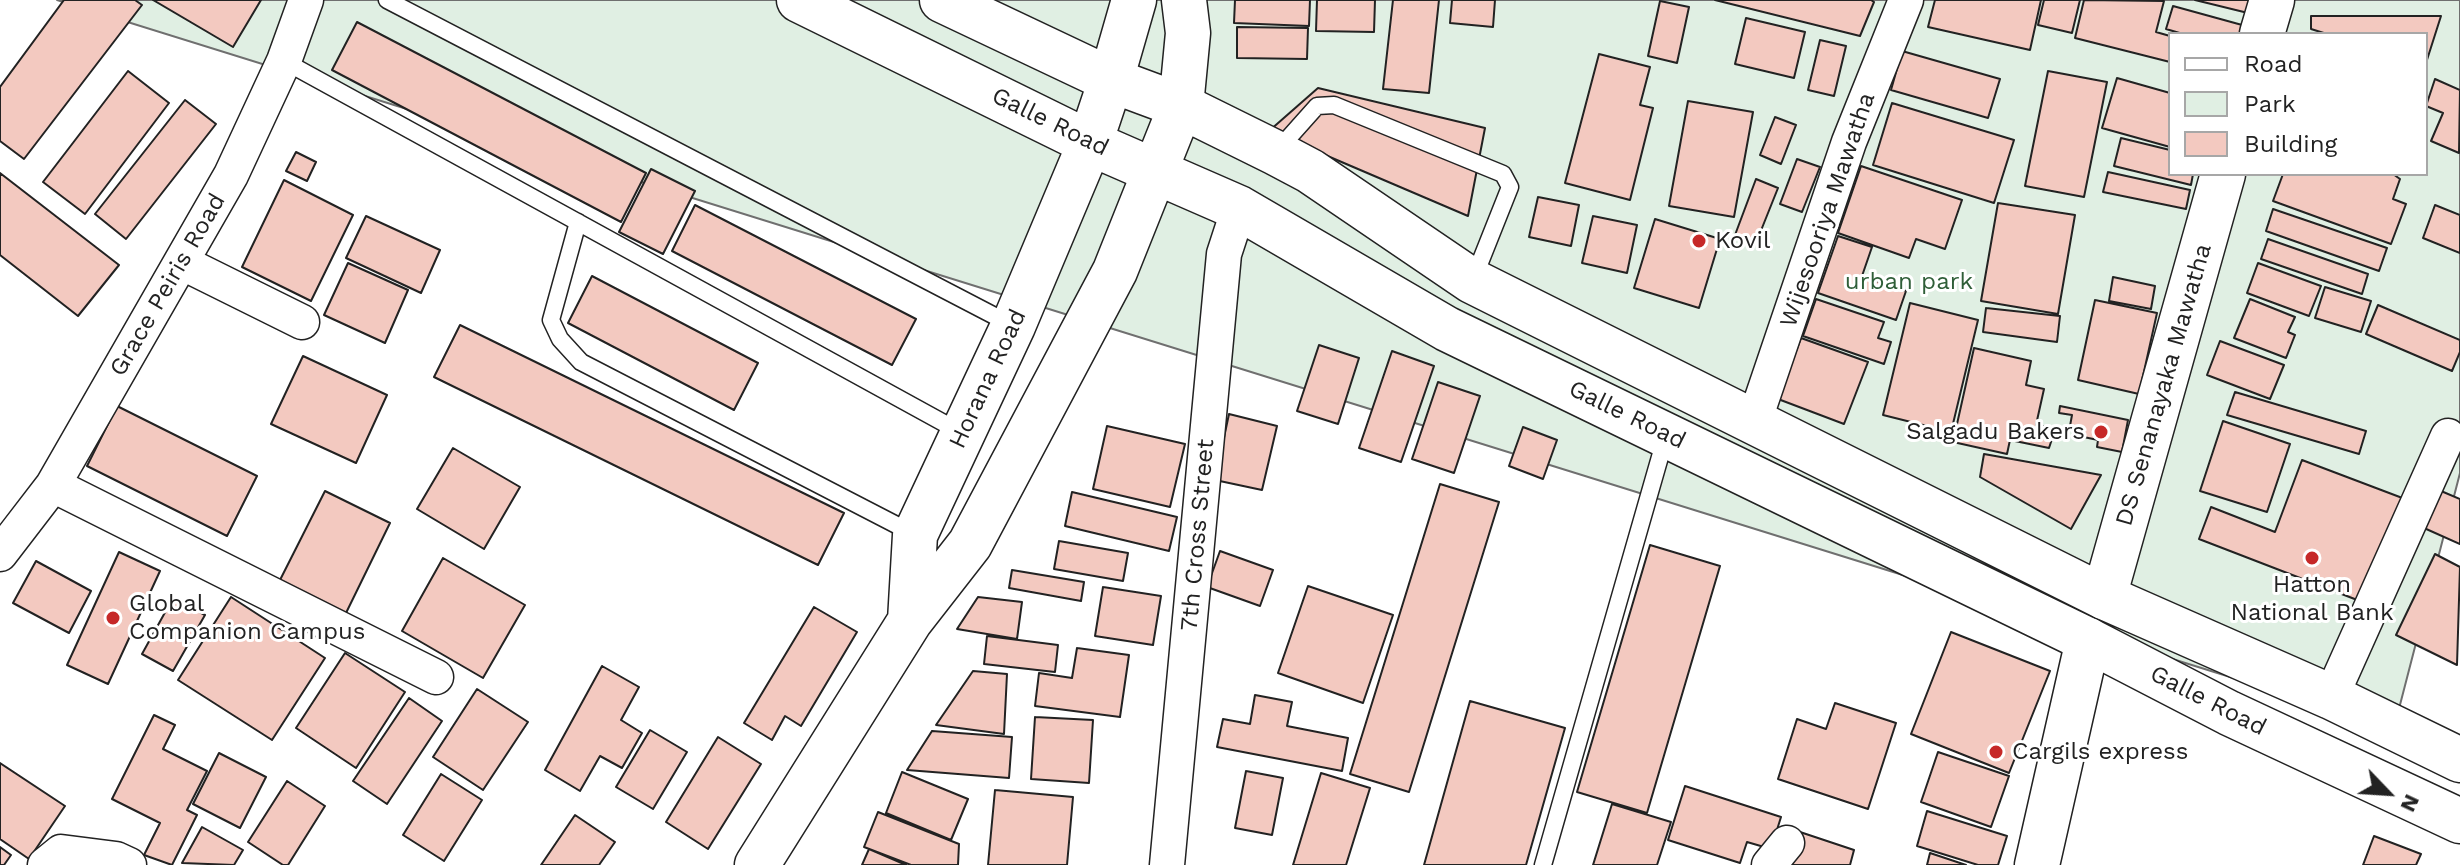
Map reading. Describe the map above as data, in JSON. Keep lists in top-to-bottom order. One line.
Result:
{"streets":{"main road":["Galle Road","Horana Road","DS Senanayaka Mawatha"],"street":["Wijesooriya Mawatha","Grace Peiris Road","7th Cross Street"]},"crossings":[["Galle Road","Wijesooriya Mawatha"],["Galle Road","Horana Road"],["Galle Road","DS Senanayaka Mawatha"],["Galle Road","7th Cross Street"]],"parks":["urban park"],"places":["Kovil","Salgadu Bakers","Hatton National Bank","Global Companion Campus","Cargils express"],"legend":["Road","Park","Building"],"north":"bottom right"}
